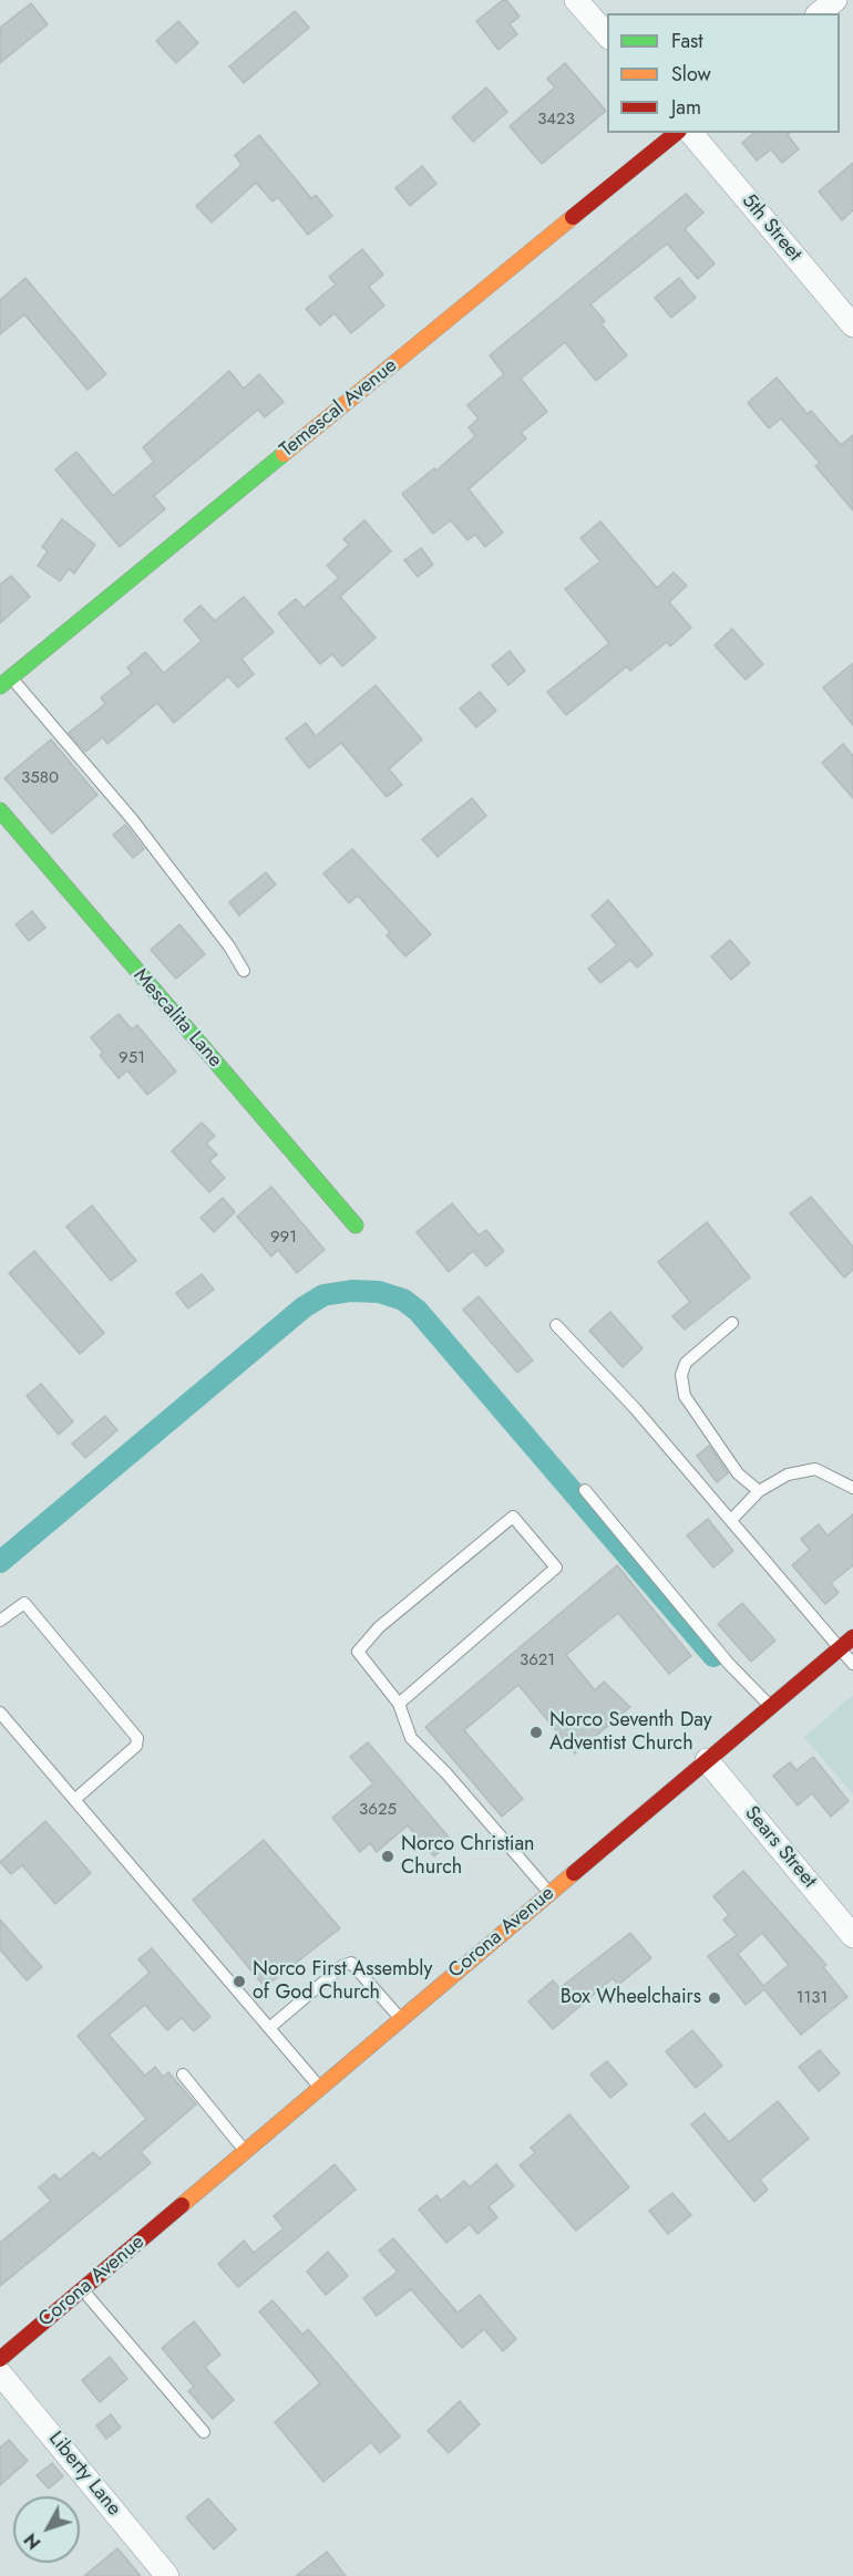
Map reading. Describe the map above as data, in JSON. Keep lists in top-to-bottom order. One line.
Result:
{"streets":{"street":["5th Street","Temescal Avenue","Mescalita Lane","Sears Street","Corona Avenue","Liberty Lane"]},"crossings":[["Sears Street","Corona Avenue"]],"places":["Norco Seventh Day Adventist Church","Norco Christian Church","Norco First Assembly of God Church","Box Wheelchairs"],"house_numbers":["3423","3580","951","991","3621","3625","1131"],"legend":["Fast","Slow","Jam"],"north":"bottom left"}
